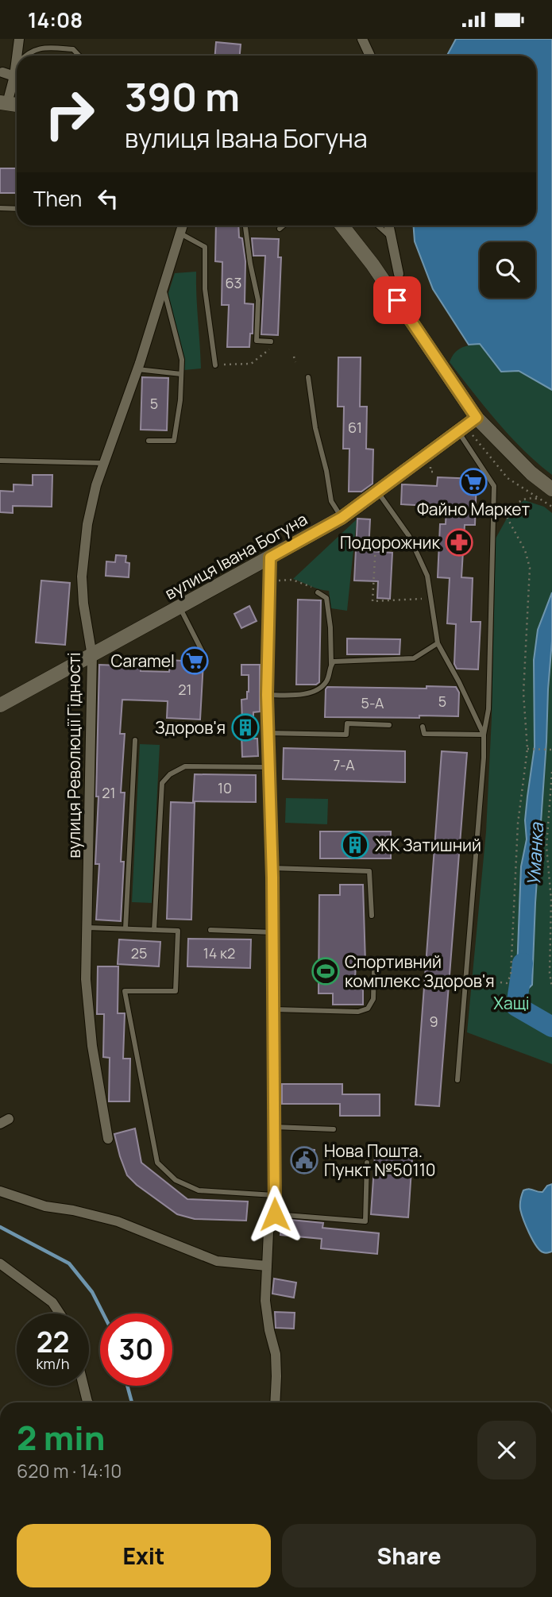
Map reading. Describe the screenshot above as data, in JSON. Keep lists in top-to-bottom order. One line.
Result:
{"streets":{"main road":["вулиця Івана Богуна"],"street":["вулиця Революції Гідності"]},"crossings":[["вулиця Івана Богуна","вулиця Революції Гідності"]],"water":["Уманка"],"parks":["Хащі"],"places":{"supermarket":["Файно Маркет","Caramel"],"pharmacy":["Подорожник"],"building":["Здоров'я","ЖК Затишний"],"sports":["Спортивний комплекс Здоров'я"],"public building":["Нова Пошта. Пункт №50110"]},"house_numbers":["63","5","61","21","5","5-А","7-А","10","21","25","14 к2","9"],"page":{"status":"14:08","turn":["390 m","вулиця Івана Богуна"],"then":"Then","speed":"22 km/h","limit":"30","heading":["2 min","620 m · 14:10"],"buttons":["Exit","Share"]}}
